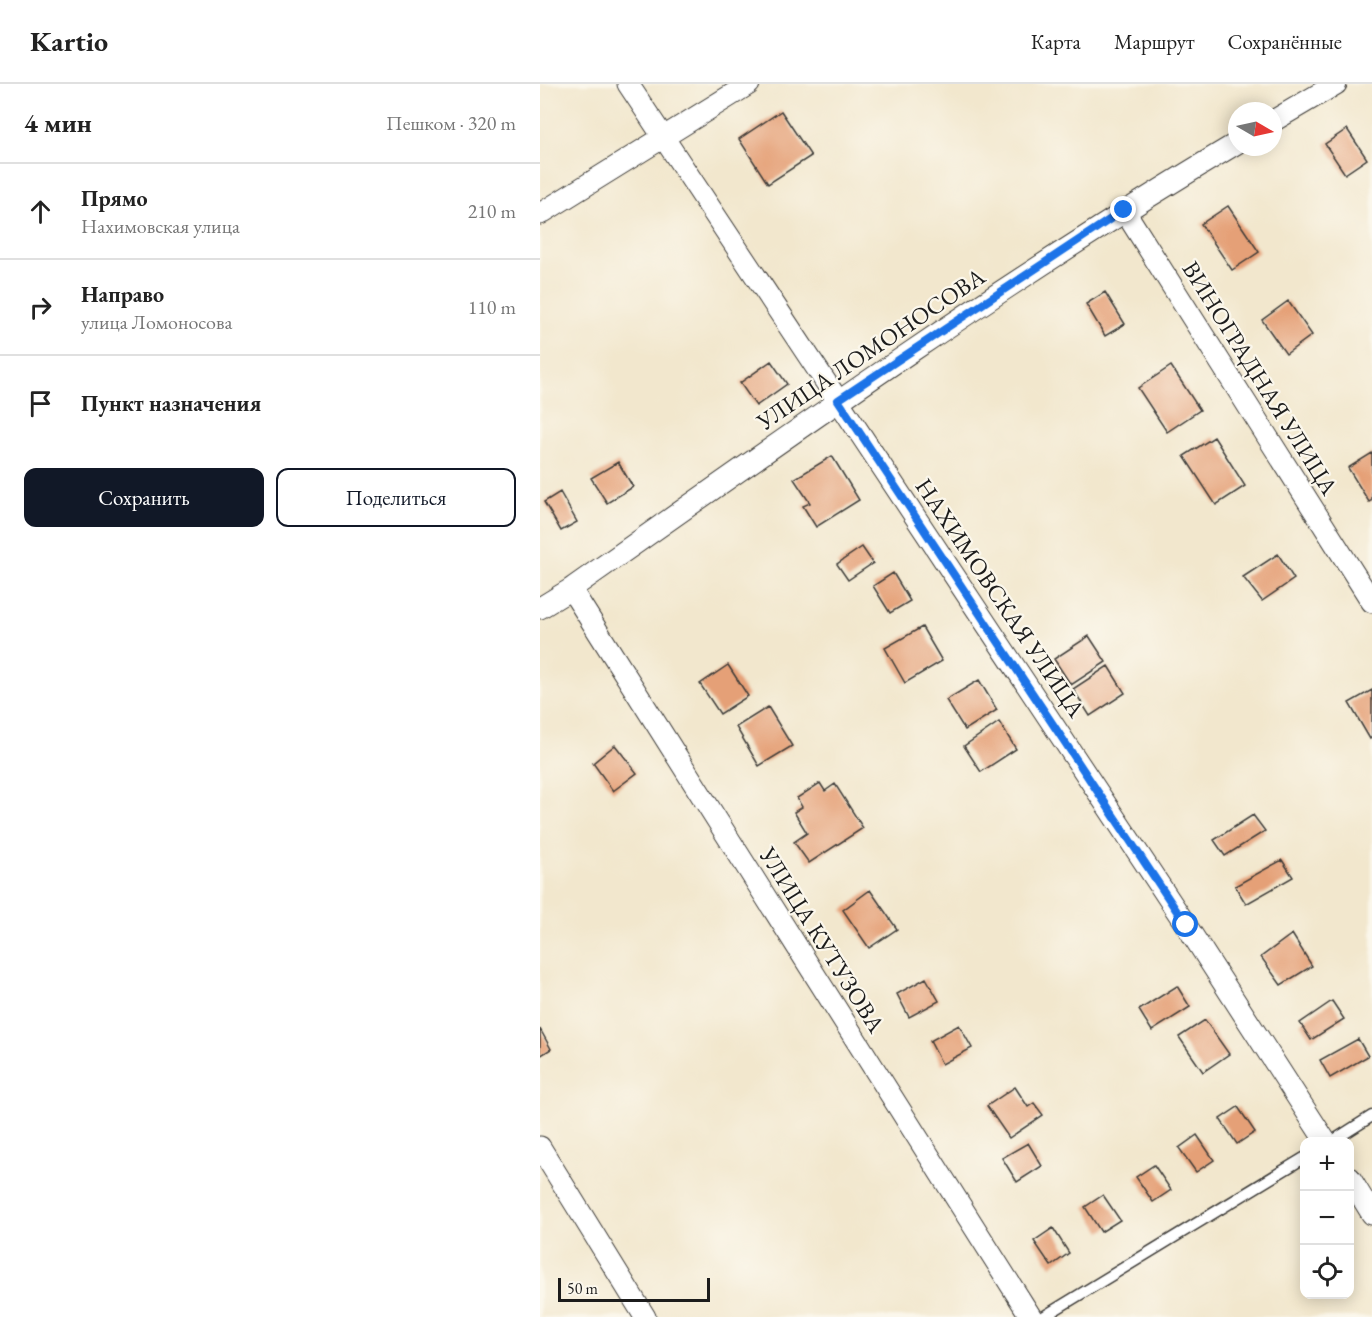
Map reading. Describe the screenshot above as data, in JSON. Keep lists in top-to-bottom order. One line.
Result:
{"streets":{"street":["УЛИЦА ЛОМОНОСОВА","ВИНОГРАДНАЯ УЛИЦА","НАХИМОВСКАЯ УЛИЦА","УЛИЦА КУТУЗОВА"]},"crossings":[["УЛИЦА ЛОМОНОСОВА","ВИНОГРАДНАЯ УЛИЦА"],["УЛИЦА ЛОМОНОСОВА","НАХИМОВСКАЯ УЛИЦА"],["УЛИЦА ЛОМОНОСОВА","УЛИЦА КУТУЗОВА"]],"scale_bar":"50 m","north":"right","page":{"header":"Kartio","nav":["Карта","Маршрут","Сохранённые"],"heading":["4 мин","Пешком · 320 m"],"list":[["Прямо","Нахимовская улица","210 m"],["Направо","улица Ломоносова","110 m"],"Пункт назначения"],"buttons":["Сохранить","Поделиться"],"map_buttons":["+","−"],"scale":"50 m"}}
